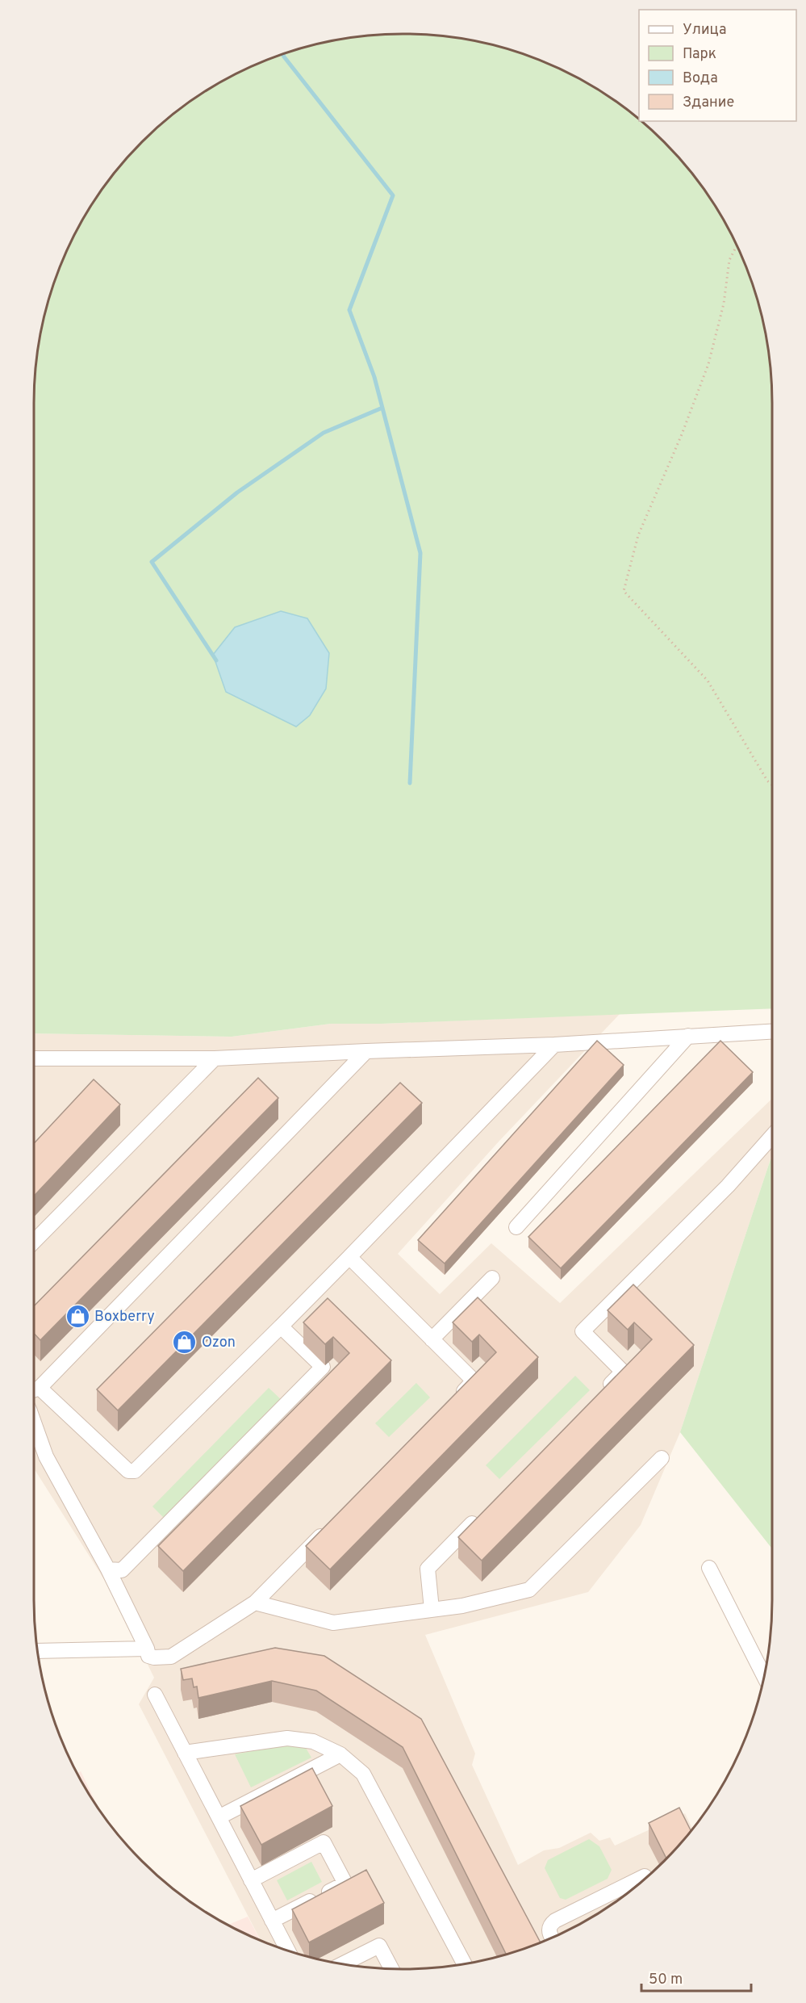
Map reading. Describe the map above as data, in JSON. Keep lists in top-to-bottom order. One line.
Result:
{"places":{"shop":["Boxberry","Ozon"]},"legend":["Улица","Парк","Вода","Здание"],"scale_bar":"50 m"}
